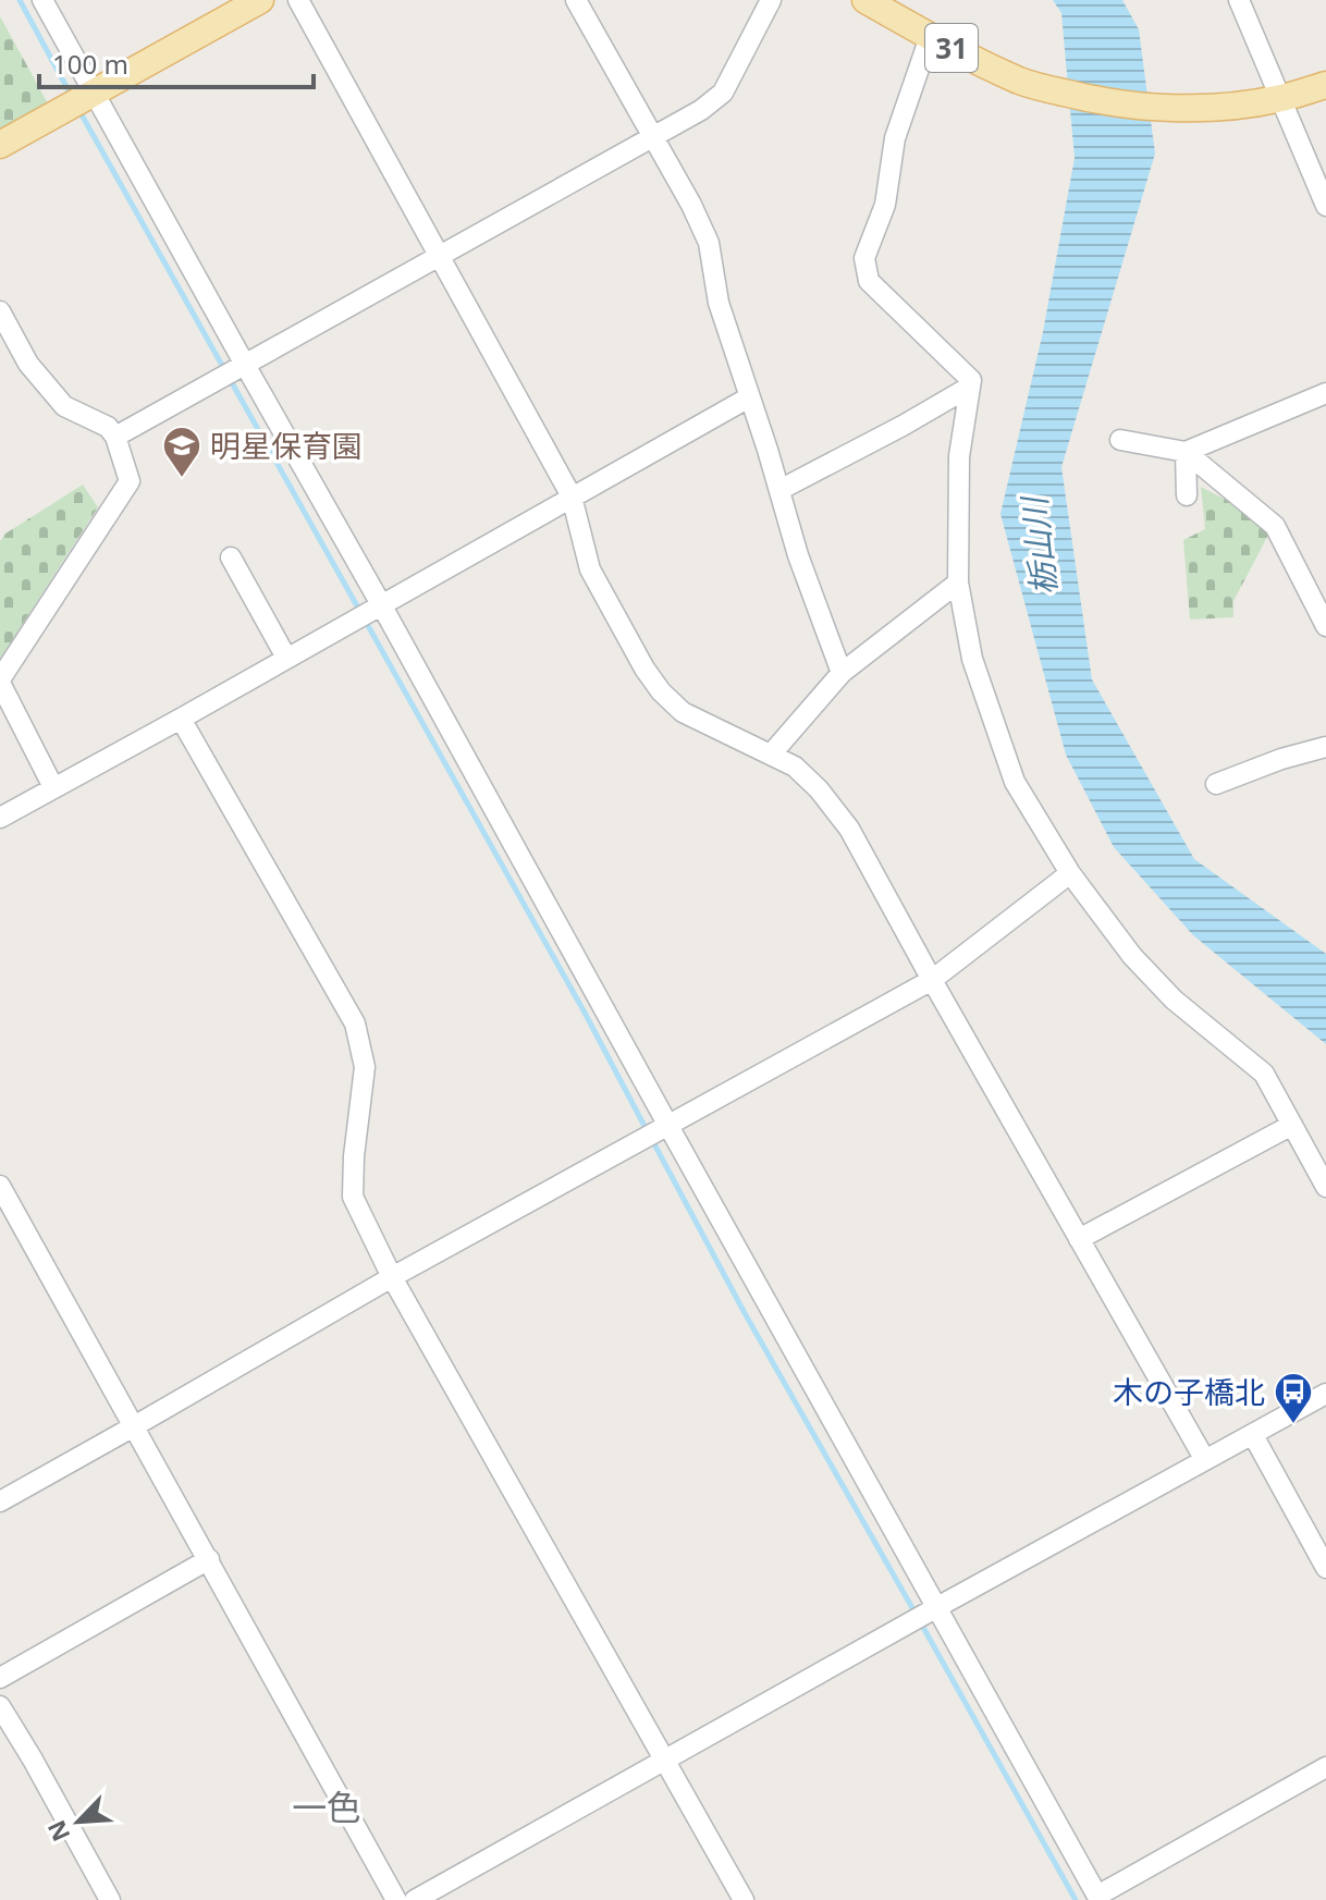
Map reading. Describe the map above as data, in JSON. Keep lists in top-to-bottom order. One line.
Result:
{"streets":{"main road":["31"]},"districts":["一色"],"water":["栃山川"],"places":{"school or university":["明星保育園"],"bus stop":["木の子橋北"]},"scale_bar":"100 m","north":"bottom left"}
